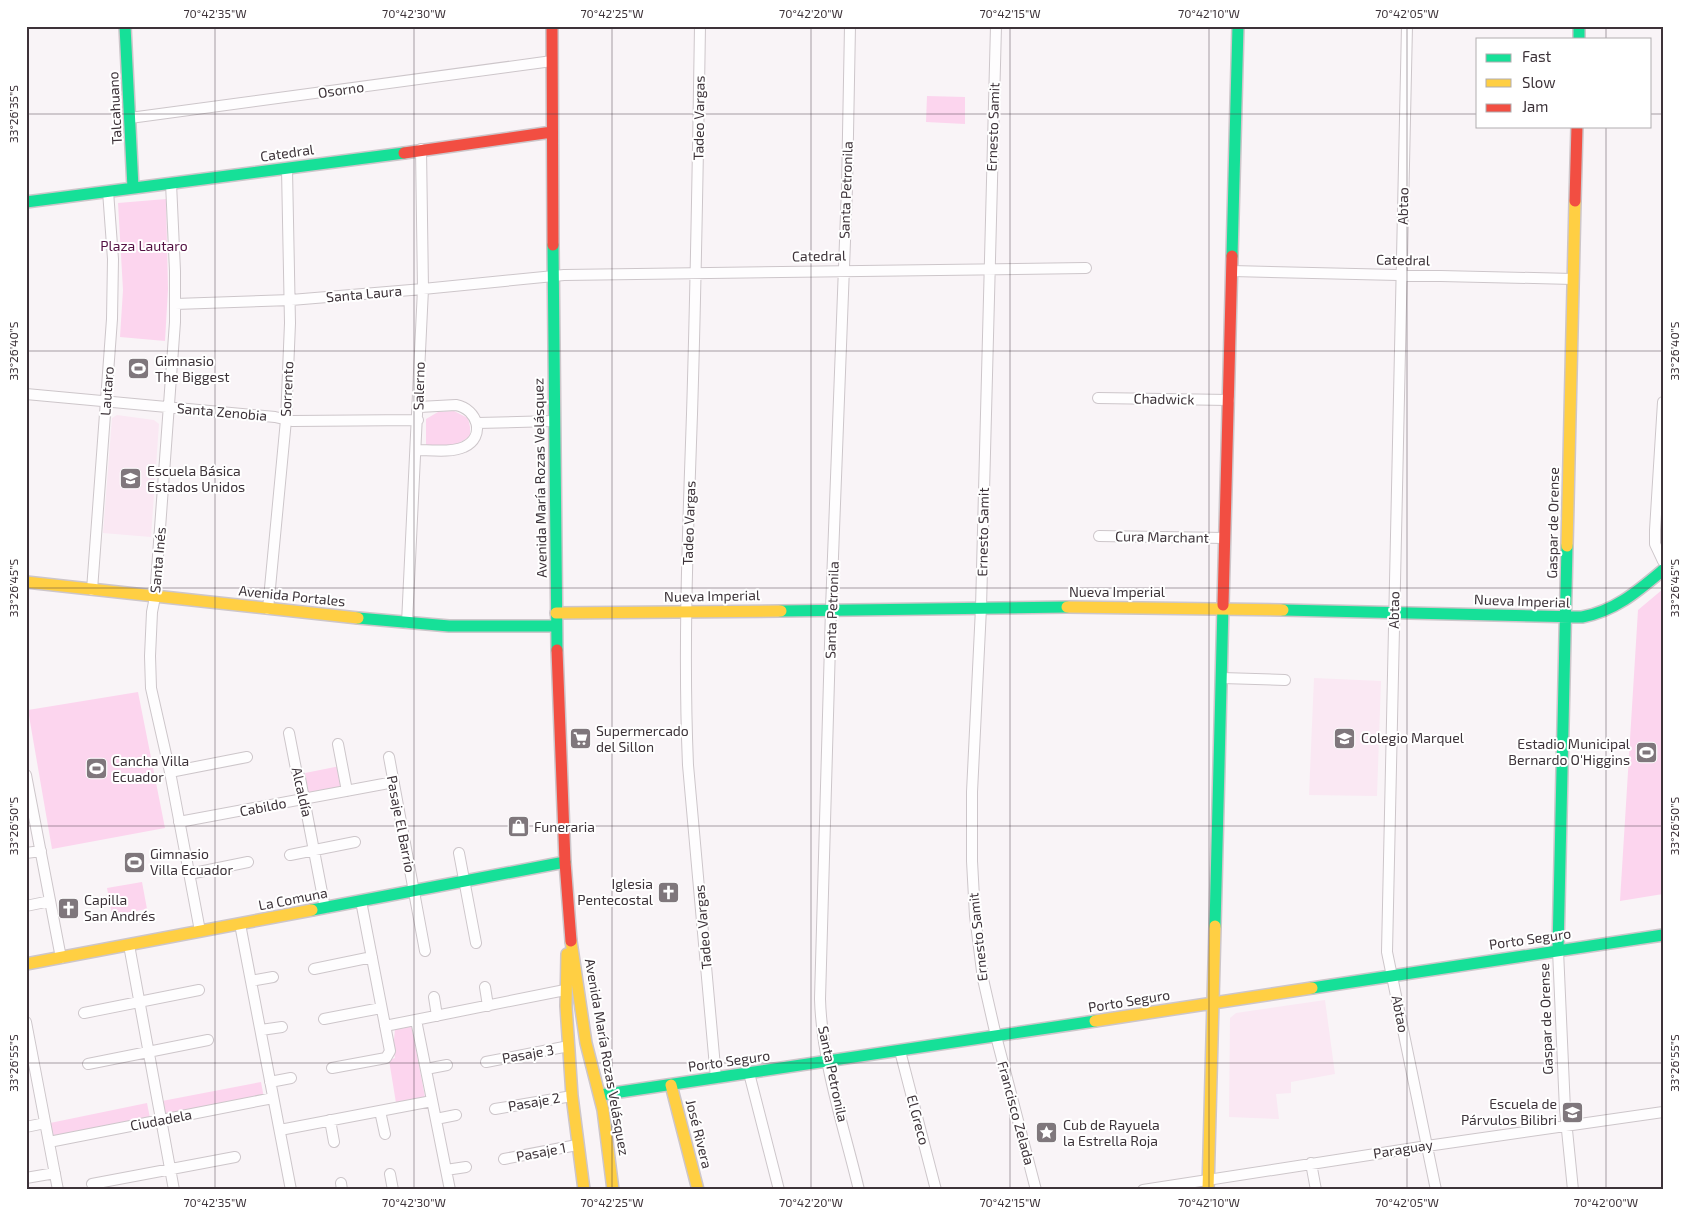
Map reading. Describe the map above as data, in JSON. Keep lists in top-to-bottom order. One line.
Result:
{"streets":{"main road":["Talcahuano","Catedral","Avenida María Rozas Velásquez","Gaspar de Orense","Nueva Imperial","Avenida Portales","La Comuna","Porto Seguro","José Rivera"],"street":["Osorno","Tadeo Vargas","Ernesto Samit","Santa Petronila","Abtao","Santa Laura","Salerno","Sorrento","Lautaro","Chadwick","Santa Zenobia","Cura Marchant","Santa Inés","Alcaldía","Cabildo","Pasaje El Barrio","Pasaje 3","Pasaje 2","Francisco Zelada","Ciudadela","El Greco","Paraguay","Pasaje 1"]},"crossings":[["Osorno","Talcahuano"],["Osorno","Avenida María Rozas Velásquez"],["Talcahuano","Catedral"],["Tadeo Vargas","Catedral"],["Tadeo Vargas","Nueva Imperial"],["Tadeo Vargas","Porto Seguro"],["Ernesto Samit","Catedral"],["Ernesto Samit","Nueva Imperial"],["Ernesto Samit","Porto Seguro"],["Ernesto Samit","Francisco Zelada"],["Catedral","Santa Petronila"],["Catedral","Abtao"],["Catedral","Santa Laura"],["Catedral","Salerno"],["Catedral","Sorrento"],["Catedral","Lautaro"],["Catedral","Avenida María Rozas Velásquez"],["Catedral","Gaspar de Orense"],["Catedral","Santa Inés"],["Santa Petronila","Nueva Imperial"],["Santa Petronila","Porto Seguro"],["Abtao","Nueva Imperial"],["Abtao","Porto Seguro"],["Abtao","Paraguay"],["Santa Laura","Salerno"],["Santa Laura","Sorrento"],["Santa Laura","Avenida María Rozas Velásquez"],["Santa Laura","Santa Inés"],["Salerno","Santa Zenobia"],["Salerno","Avenida Portales"],["Sorrento","Santa Zenobia"],["Sorrento","Avenida Portales"],["Lautaro","Santa Zenobia"],["Lautaro","Avenida Portales"],["Santa Zenobia","Santa Inés"],["Avenida María Rozas Velásquez","Nueva Imperial"],["Avenida María Rozas Velásquez","Avenida Portales"],["Avenida María Rozas Velásquez","La Comuna"],["Avenida María Rozas Velásquez","Porto Seguro"],["Avenida María Rozas Velásquez","Pasaje 3"],["Avenida María Rozas Velásquez","Pasaje 2"],["Avenida María Rozas Velásquez","Pasaje 1"],["Gaspar de Orense","Nueva Imperial"],["Gaspar de Orense","Porto Seguro"],["Gaspar de Orense","Paraguay"],["Santa Inés","Avenida Portales"],["Santa Inés","Cabildo"],["Santa Inés","La Comuna"],["Alcaldía","Cabildo"],["Alcaldía","La Comuna"],["Cabildo","Pasaje El Barrio"],["Pasaje El Barrio","La Comuna"],["Porto Seguro","Francisco Zelada"],["Porto Seguro","El Greco"],["Porto Seguro","José Rivera"]],"parks":["Plaza Lautaro"],"places":{"sports":["Gimnasio The Biggest","Estadio Municipal Bernardo O'Higgins","Cancha Villa Ecuador","Gimnasio Villa Ecuador"],"school or university":["Escuela Básica Estados Unidos","Colegio Marquel","Escuela de Párvulos Bilibri"],"supermarket":["Supermercado del Sillon"],"shop":["Funeraria"],"church":["Iglesia Pentecostal","Capilla San Andrés"],"place":["Cub de Rayuela la Estrella Roja"]},"legend":["Fast","Slow","Jam"],"coordinates":["70°42'35\"W","70°42'30\"W","70°42'25\"W","70°42'20\"W","70°42'15\"W","70°42'10\"W","70°42'05\"W","33°26'35\"S","33°26'40\"S","33°26'45\"S","33°26'50\"S","33°26'55\"S","70°42'00\"W"]}
